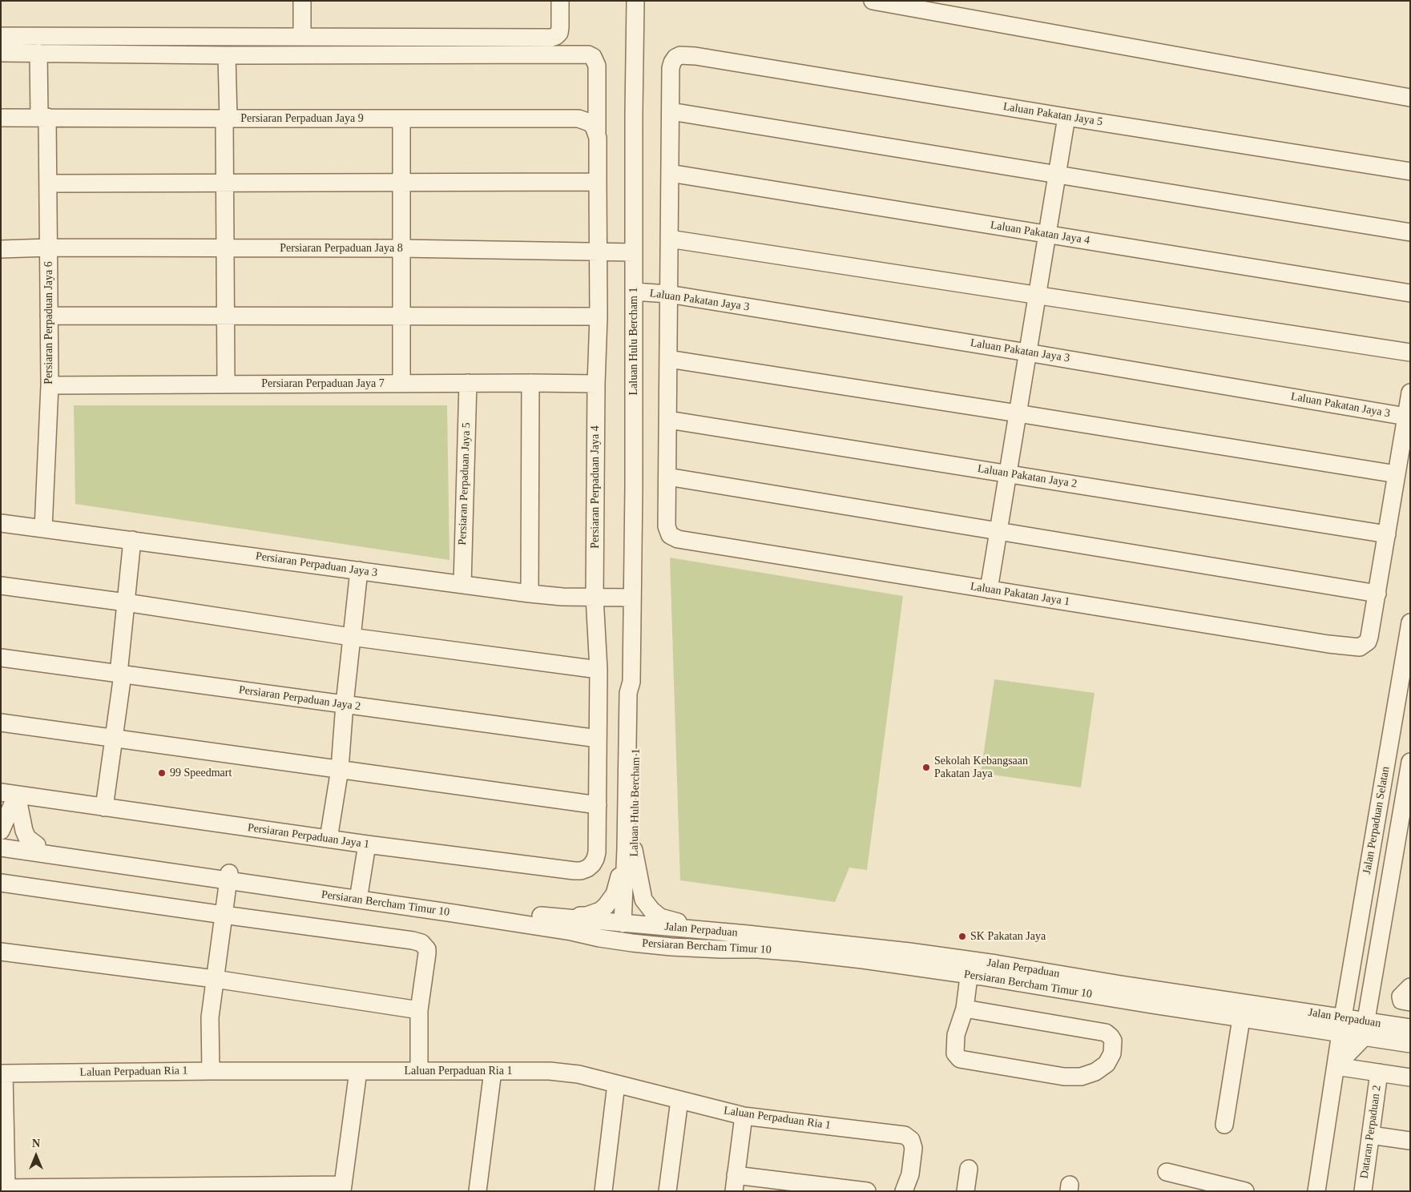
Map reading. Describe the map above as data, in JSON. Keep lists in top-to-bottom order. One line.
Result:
{"streets":{"street":["Laluan Pakatan Jaya 5","Persiaran Perpaduan Jaya 9","Laluan Pakatan Jaya 4","Persiaran Perpaduan Jaya 8","Laluan Pakatan Jaya 3","Persiaran Perpaduan Jaya 6","Laluan Hulu Bercham 1","Persiaran Perpaduan Jaya 7","Laluan Pakatan Jaya 2","Persiaran Perpaduan Jaya 5","Persiaran Perpaduan Jaya 4","Persiaran Perpaduan Jaya 3","Laluan Pakatan Jaya 1","Persiaran Perpaduan Jaya 2","Jalan Perpaduan Selatan","Persiaran Perpaduan Jaya 1","Persiaran Bercham Timur 10","Jalan Perpaduan","Laluan Perpaduan Ria 1","Dataran Perpaduan 2"]},"crossings":[["Laluan Pakatan Jaya 5","Laluan Pakatan Jaya 4"],["Laluan Pakatan Jaya 5","Laluan Pakatan Jaya 3"],["Laluan Pakatan Jaya 5","Laluan Pakatan Jaya 2"],["Laluan Pakatan Jaya 5","Laluan Pakatan Jaya 1"],["Persiaran Perpaduan Jaya 9","Persiaran Perpaduan Jaya 6"],["Persiaran Perpaduan Jaya 9","Persiaran Perpaduan Jaya 4"],["Persiaran Perpaduan Jaya 8","Persiaran Perpaduan Jaya 6"],["Persiaran Perpaduan Jaya 8","Laluan Hulu Bercham 1"],["Persiaran Perpaduan Jaya 8","Persiaran Perpaduan Jaya 4"],["Laluan Pakatan Jaya 3","Laluan Hulu Bercham 1"],["Persiaran Perpaduan Jaya 6","Persiaran Perpaduan Jaya 7"],["Persiaran Perpaduan Jaya 6","Persiaran Perpaduan Jaya 3"],["Laluan Hulu Bercham 1","Persiaran Perpaduan Jaya 3"],["Laluan Hulu Bercham 1","Persiaran Bercham Timur 10"],["Laluan Hulu Bercham 1","Jalan Perpaduan"],["Persiaran Perpaduan Jaya 7","Persiaran Perpaduan Jaya 5"],["Persiaran Perpaduan Jaya 7","Persiaran Perpaduan Jaya 4"],["Persiaran Perpaduan Jaya 5","Persiaran Perpaduan Jaya 3"],["Persiaran Perpaduan Jaya 4","Persiaran Perpaduan Jaya 3"],["Persiaran Perpaduan Jaya 4","Persiaran Perpaduan Jaya 2"],["Persiaran Perpaduan Jaya 4","Persiaran Perpaduan Jaya 1"],["Jalan Perpaduan Selatan","Persiaran Bercham Timur 10"],["Jalan Perpaduan Selatan","Jalan Perpaduan"],["Persiaran Bercham Timur 10","Jalan Perpaduan"]],"places":["Sekolah Kebangsaan Pakatan Jaya","99 Speedmart","SK Pakatan Jaya"],"north":"top"}
